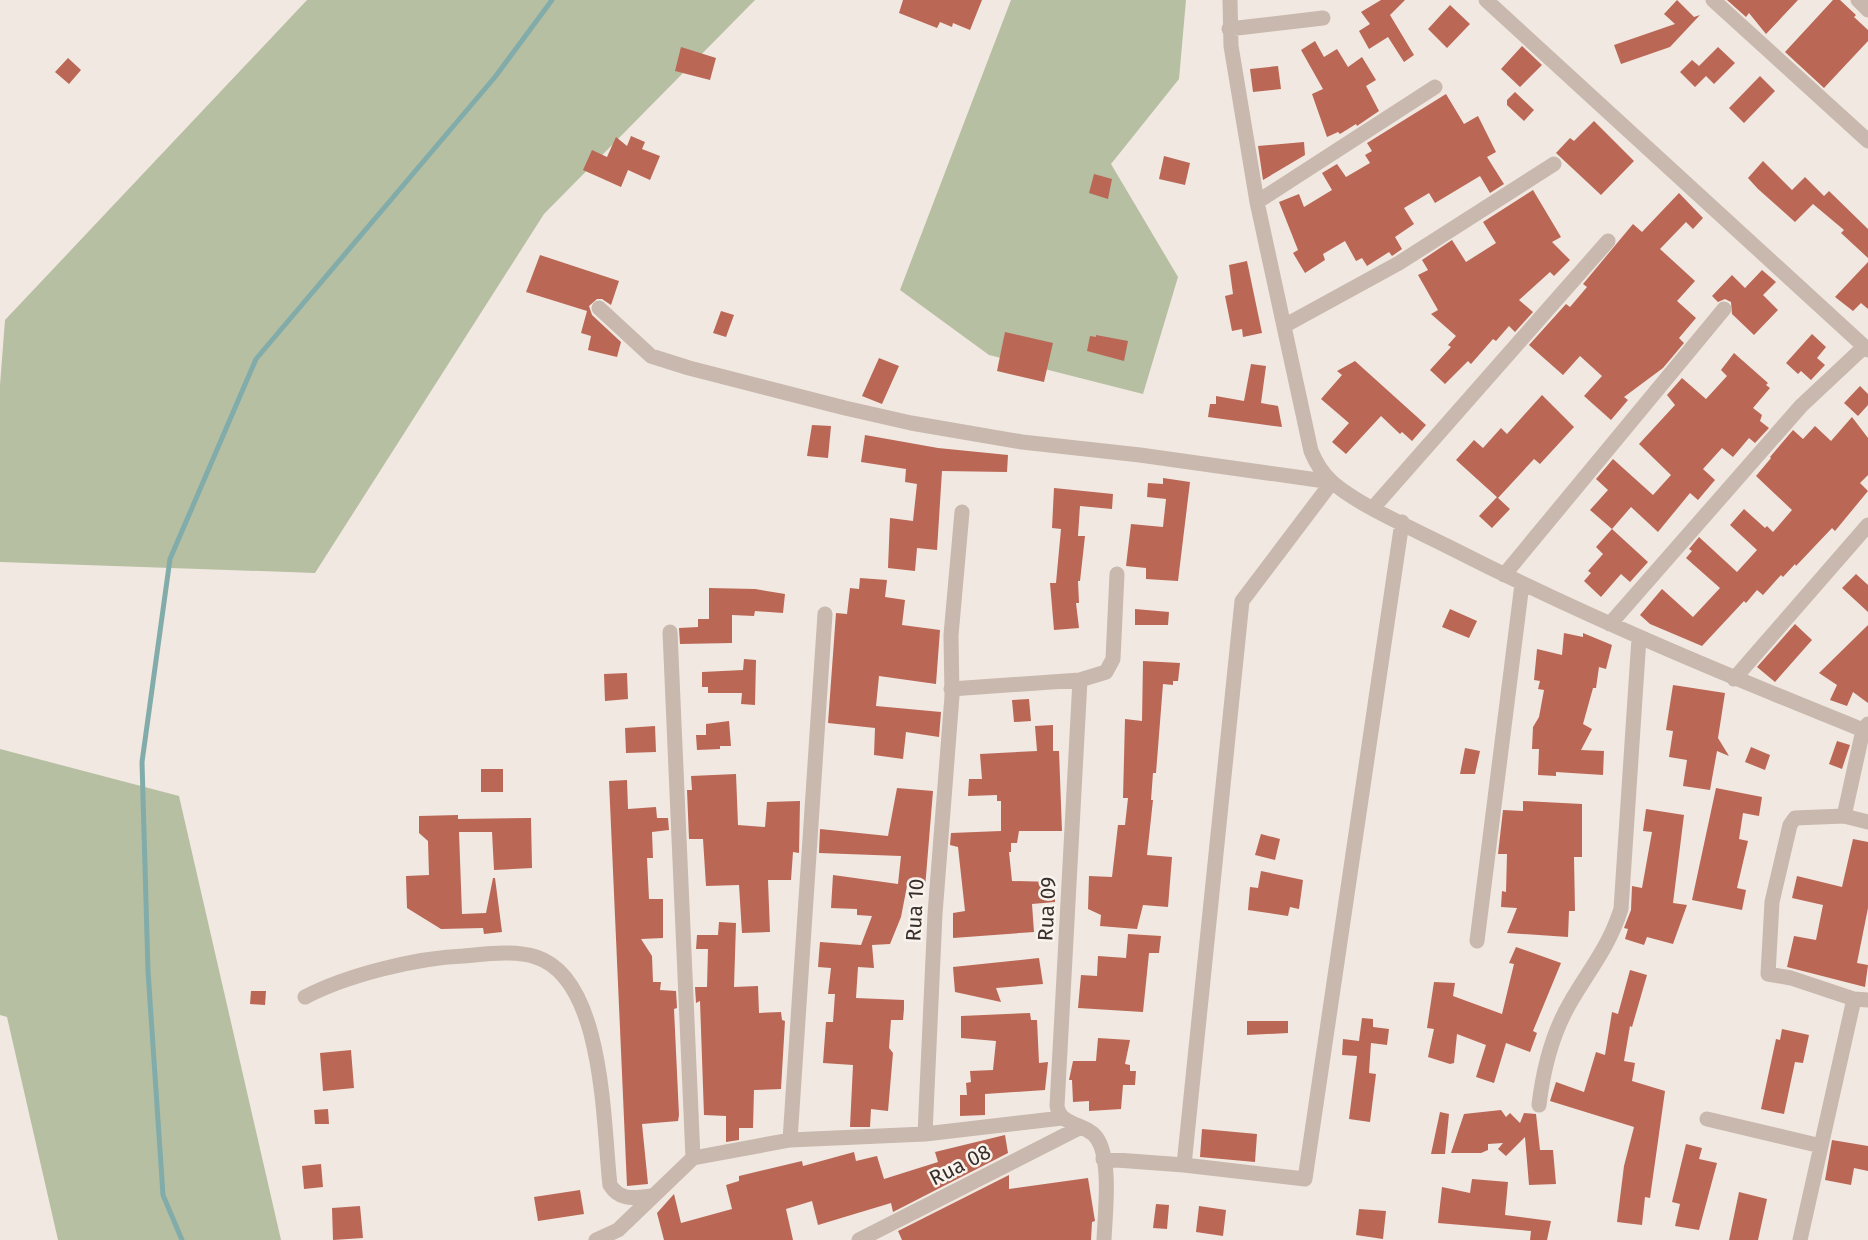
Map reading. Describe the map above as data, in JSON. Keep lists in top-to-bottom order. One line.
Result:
{"streets":{"street":["Rua 09","Rua 10","Rua 08"]}}
